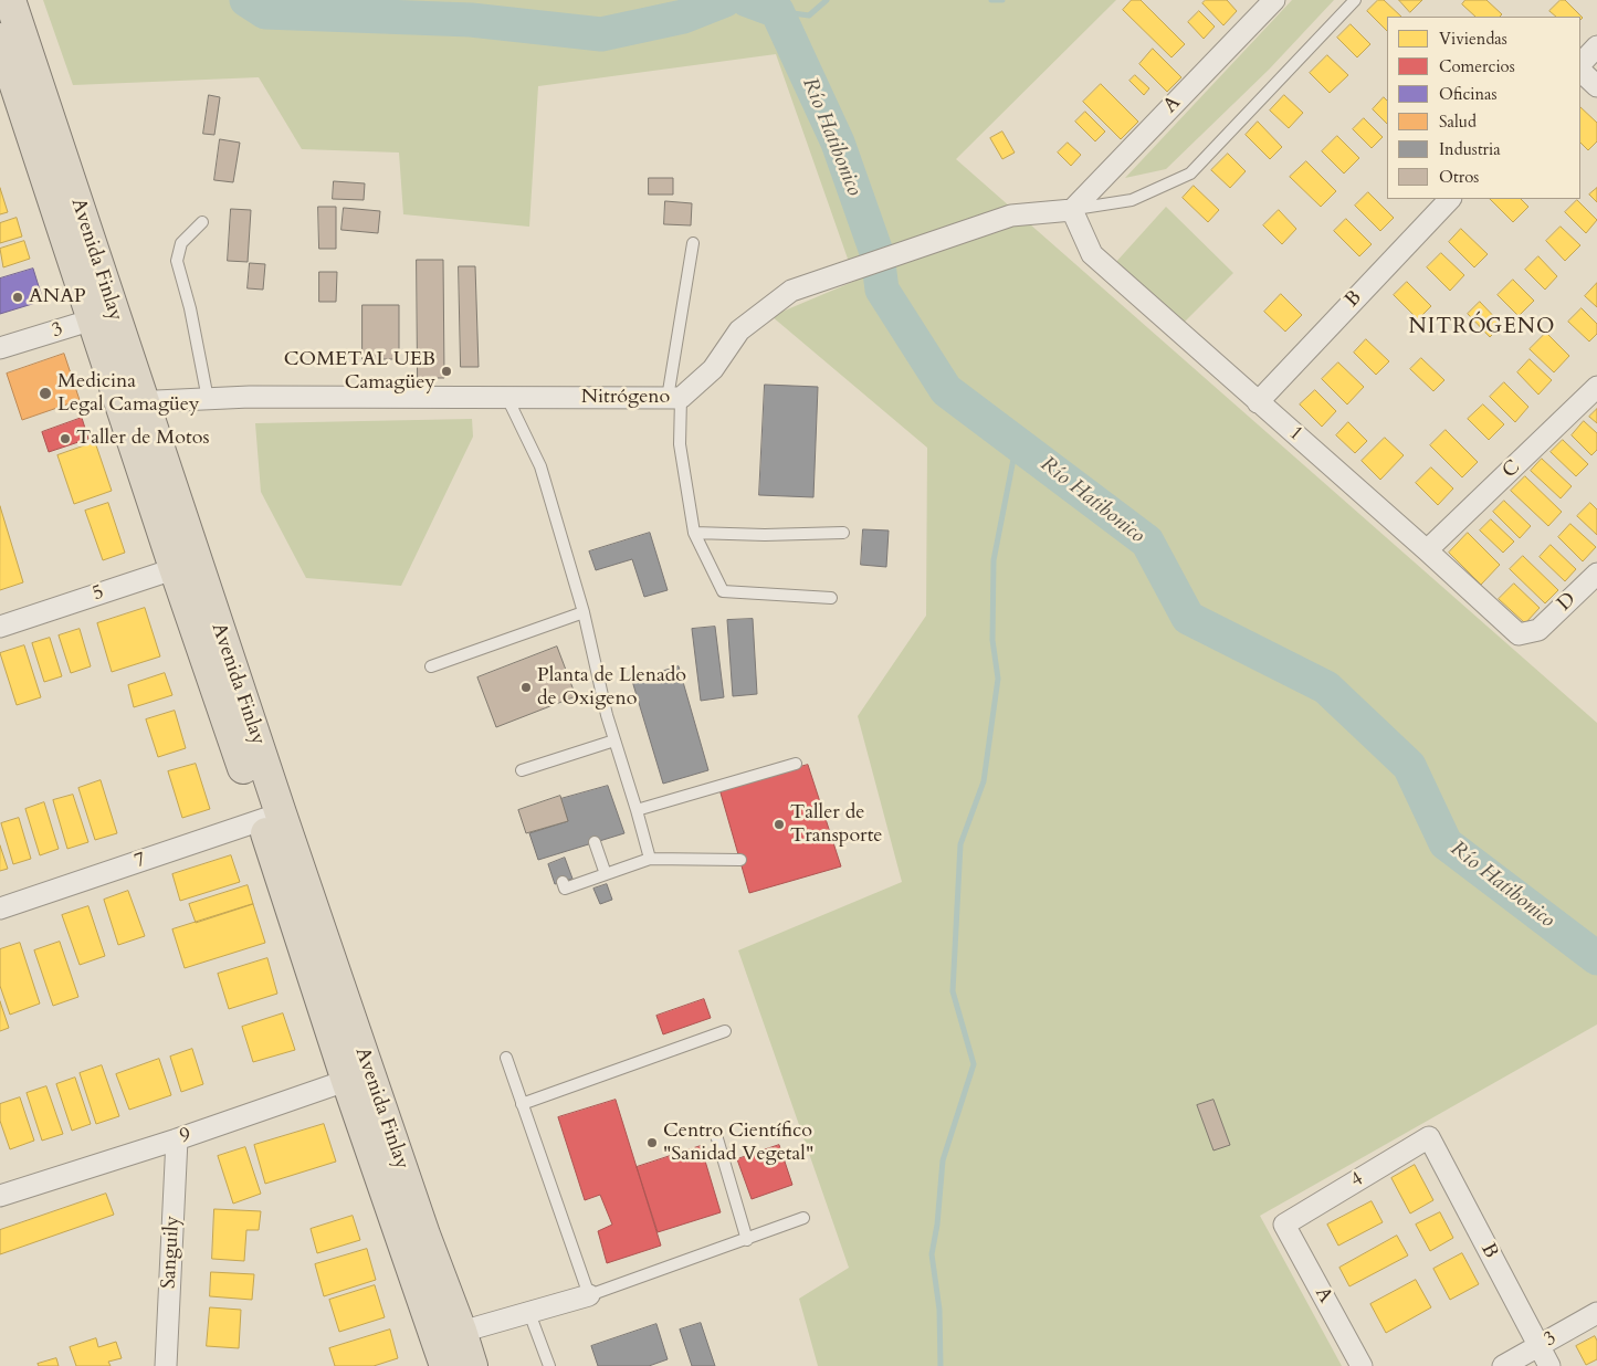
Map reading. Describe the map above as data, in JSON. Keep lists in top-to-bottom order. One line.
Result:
{"streets":{"main road":["Avenida Finlay"],"street":["A","B","3","Nitrógeno","1","C","5","D","7","9","4","Sanguily"]},"crossings":[["A","Nitrógeno"],["A","1"],["A","4"],["Avenida Finlay","3"],["Avenida Finlay","Nitrógeno"],["Avenida Finlay","5"],["Avenida Finlay","7"],["Avenida Finlay","9"],["B","3"],["B","1"],["B","4"],["Nitrógeno","1"],["1","C"],["1","D"],["9","Sanguily"]],"districts":["NITRÓGENO"],"water":["Río Hatibonico"],"places":["ANAP","COMETAL UEB Camagüey","Medicina Legal Camagüey","Taller de Motos","Planta de Llenado de Oxigeno","Taller de Transporte","Centro Científico \"Sanidad Vegetal\""],"legend":["Viviendas","Comercios","Oficinas","Salud","Industria","Otros"]}
